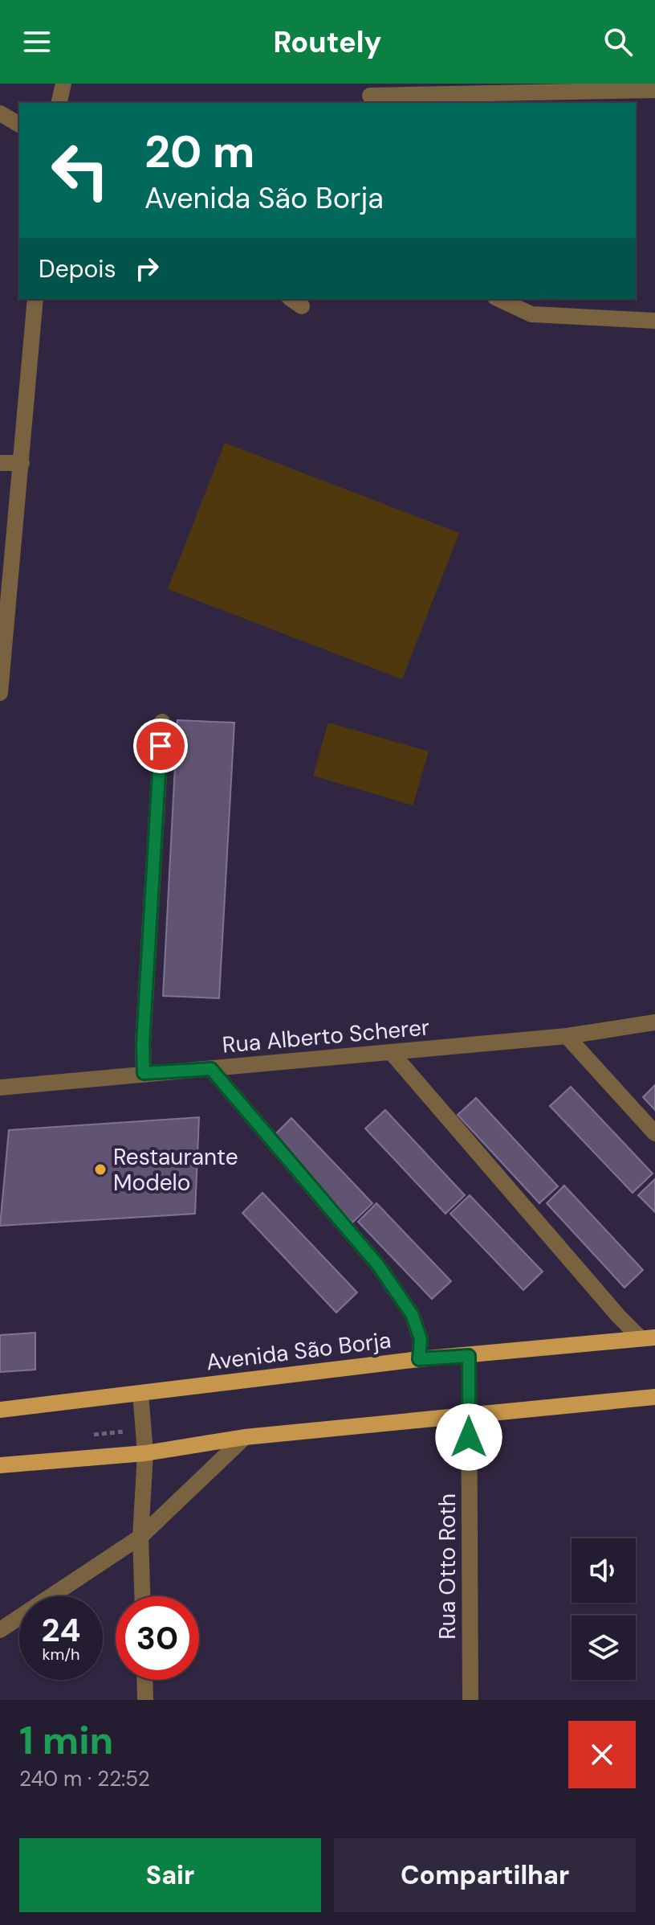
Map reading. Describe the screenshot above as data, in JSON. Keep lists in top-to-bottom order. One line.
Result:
{"streets":{"main road":["Avenida São Borja"],"street":["Rua Alberto Scherer","Rua Otto Roth"]},"crossings":[["Avenida São Borja","Rua Otto Roth"]],"places":["Restaurante Modelo"],"page":{"header":"Routely","turn":["20 m","Avenida São Borja"],"then":"Depois","speed":"24 km/h","limit":"30","heading":["1 min","240 m · 22:52"],"buttons":["Sair","Compartilhar"]}}
